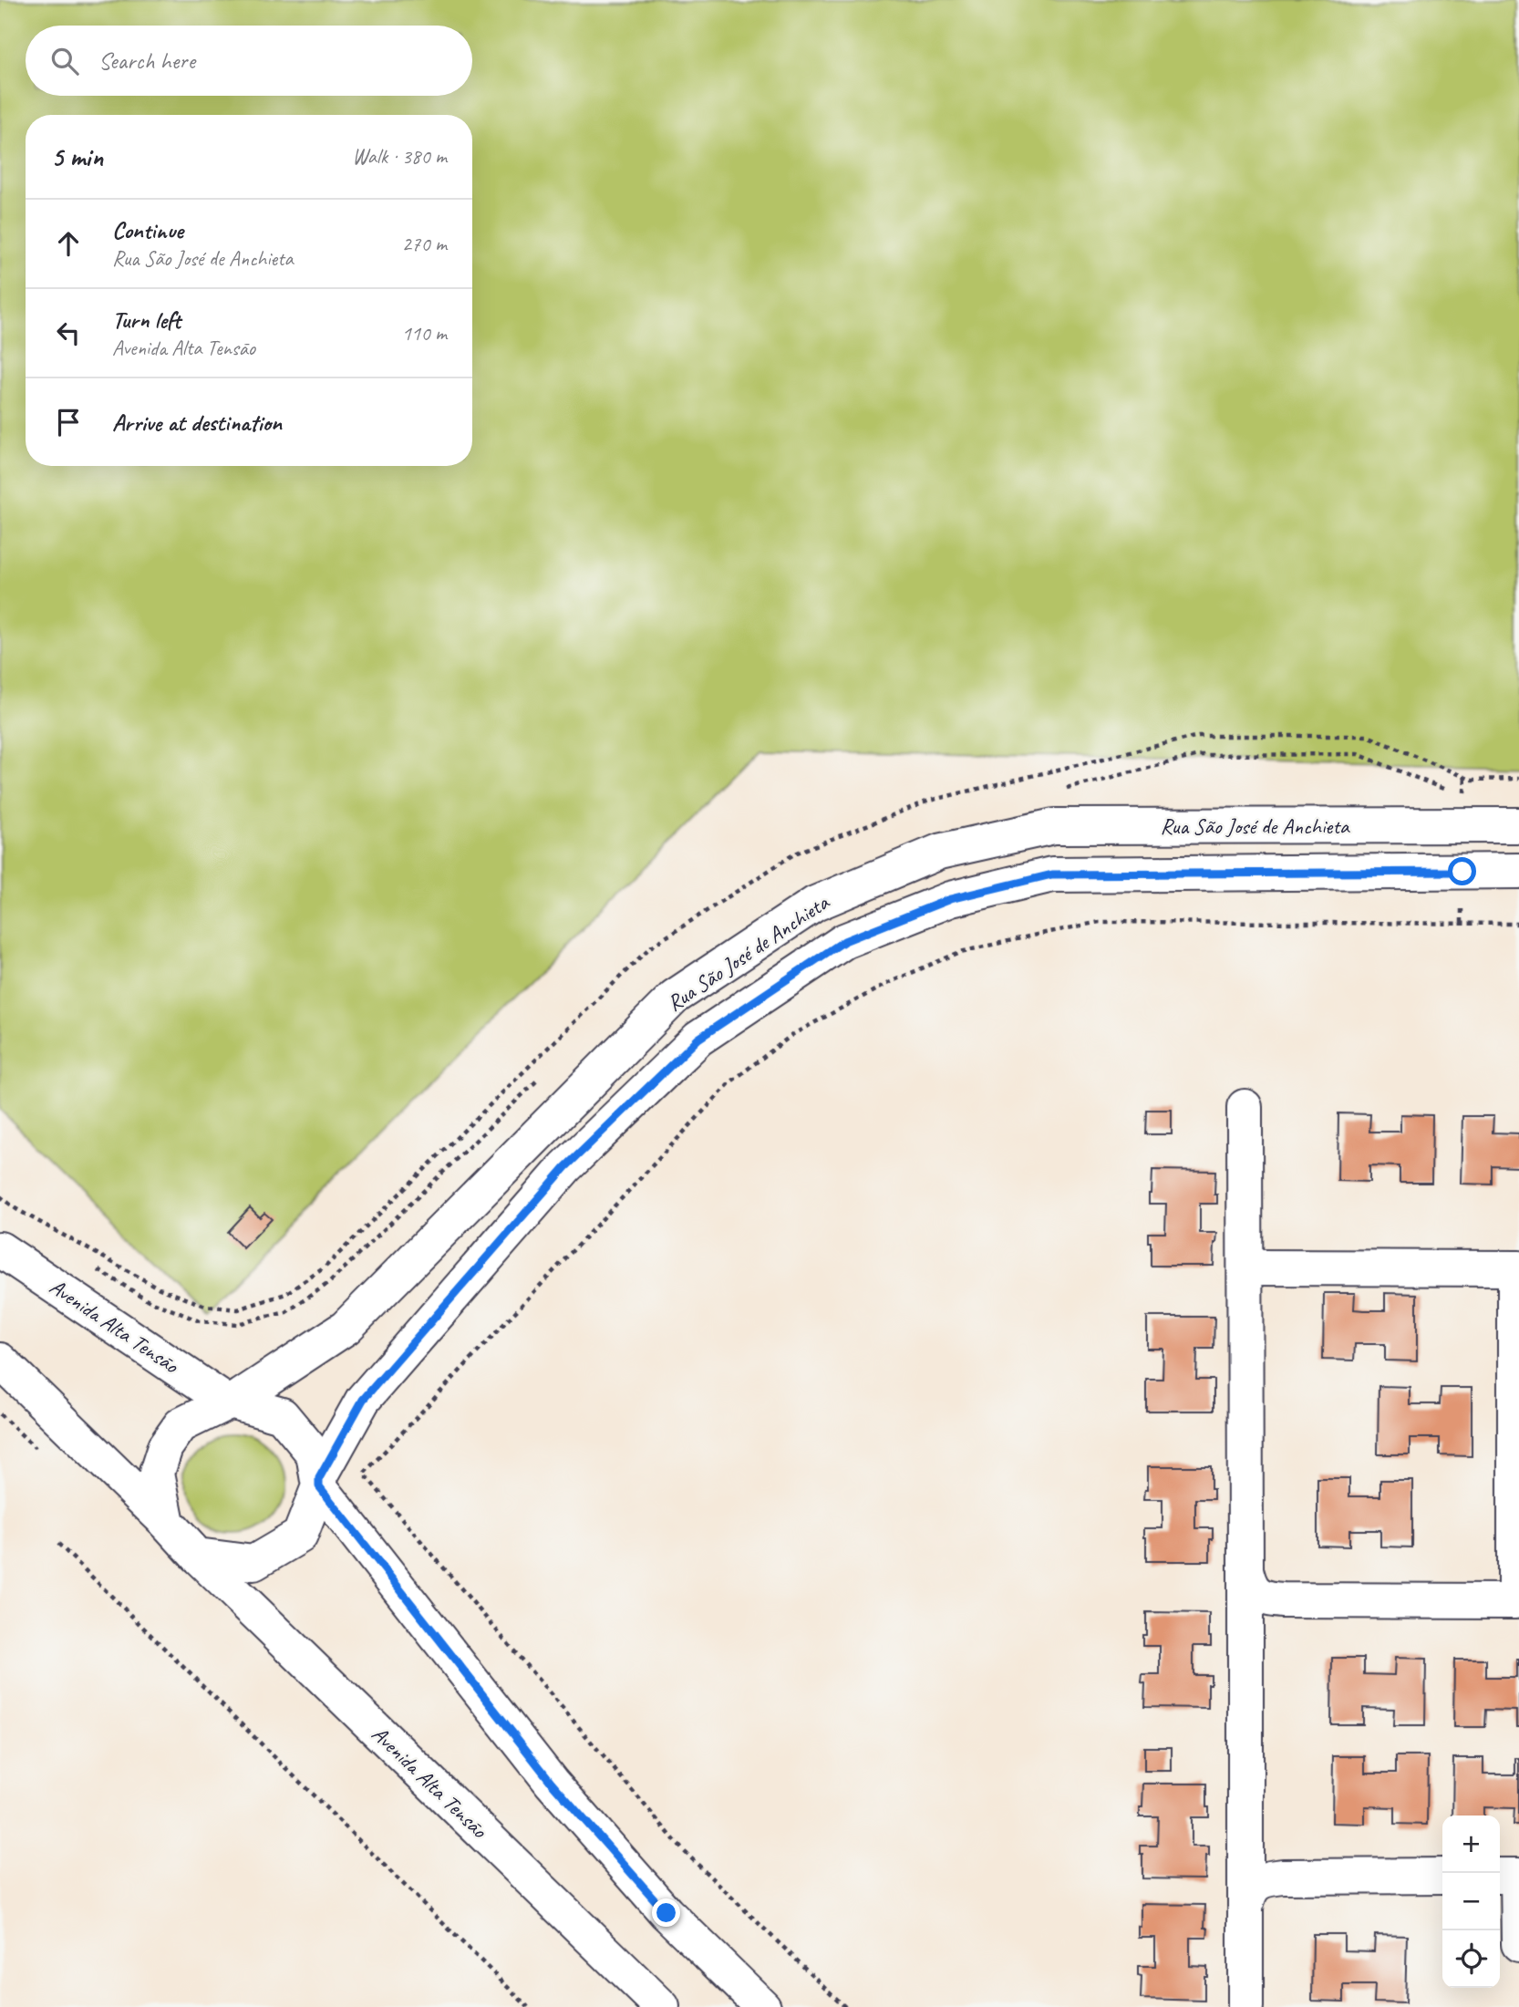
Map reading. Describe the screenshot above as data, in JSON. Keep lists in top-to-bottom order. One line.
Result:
{"streets":{"street":["Rua São José de Anchieta","Avenida Alta Tensāo"]},"crossings":[["Rua São José de Anchieta","Avenida Alta Tensāo"]],"page":{"search":"Search here","heading":["5 min","Walk · 380 m"],"list":[["Continue","Rua São José de Anchieta","270 m"],["Turn left","Avenida Alta Tensāo","110 m"],"Arrive at destination"],"map_buttons":["+","−"]}}
